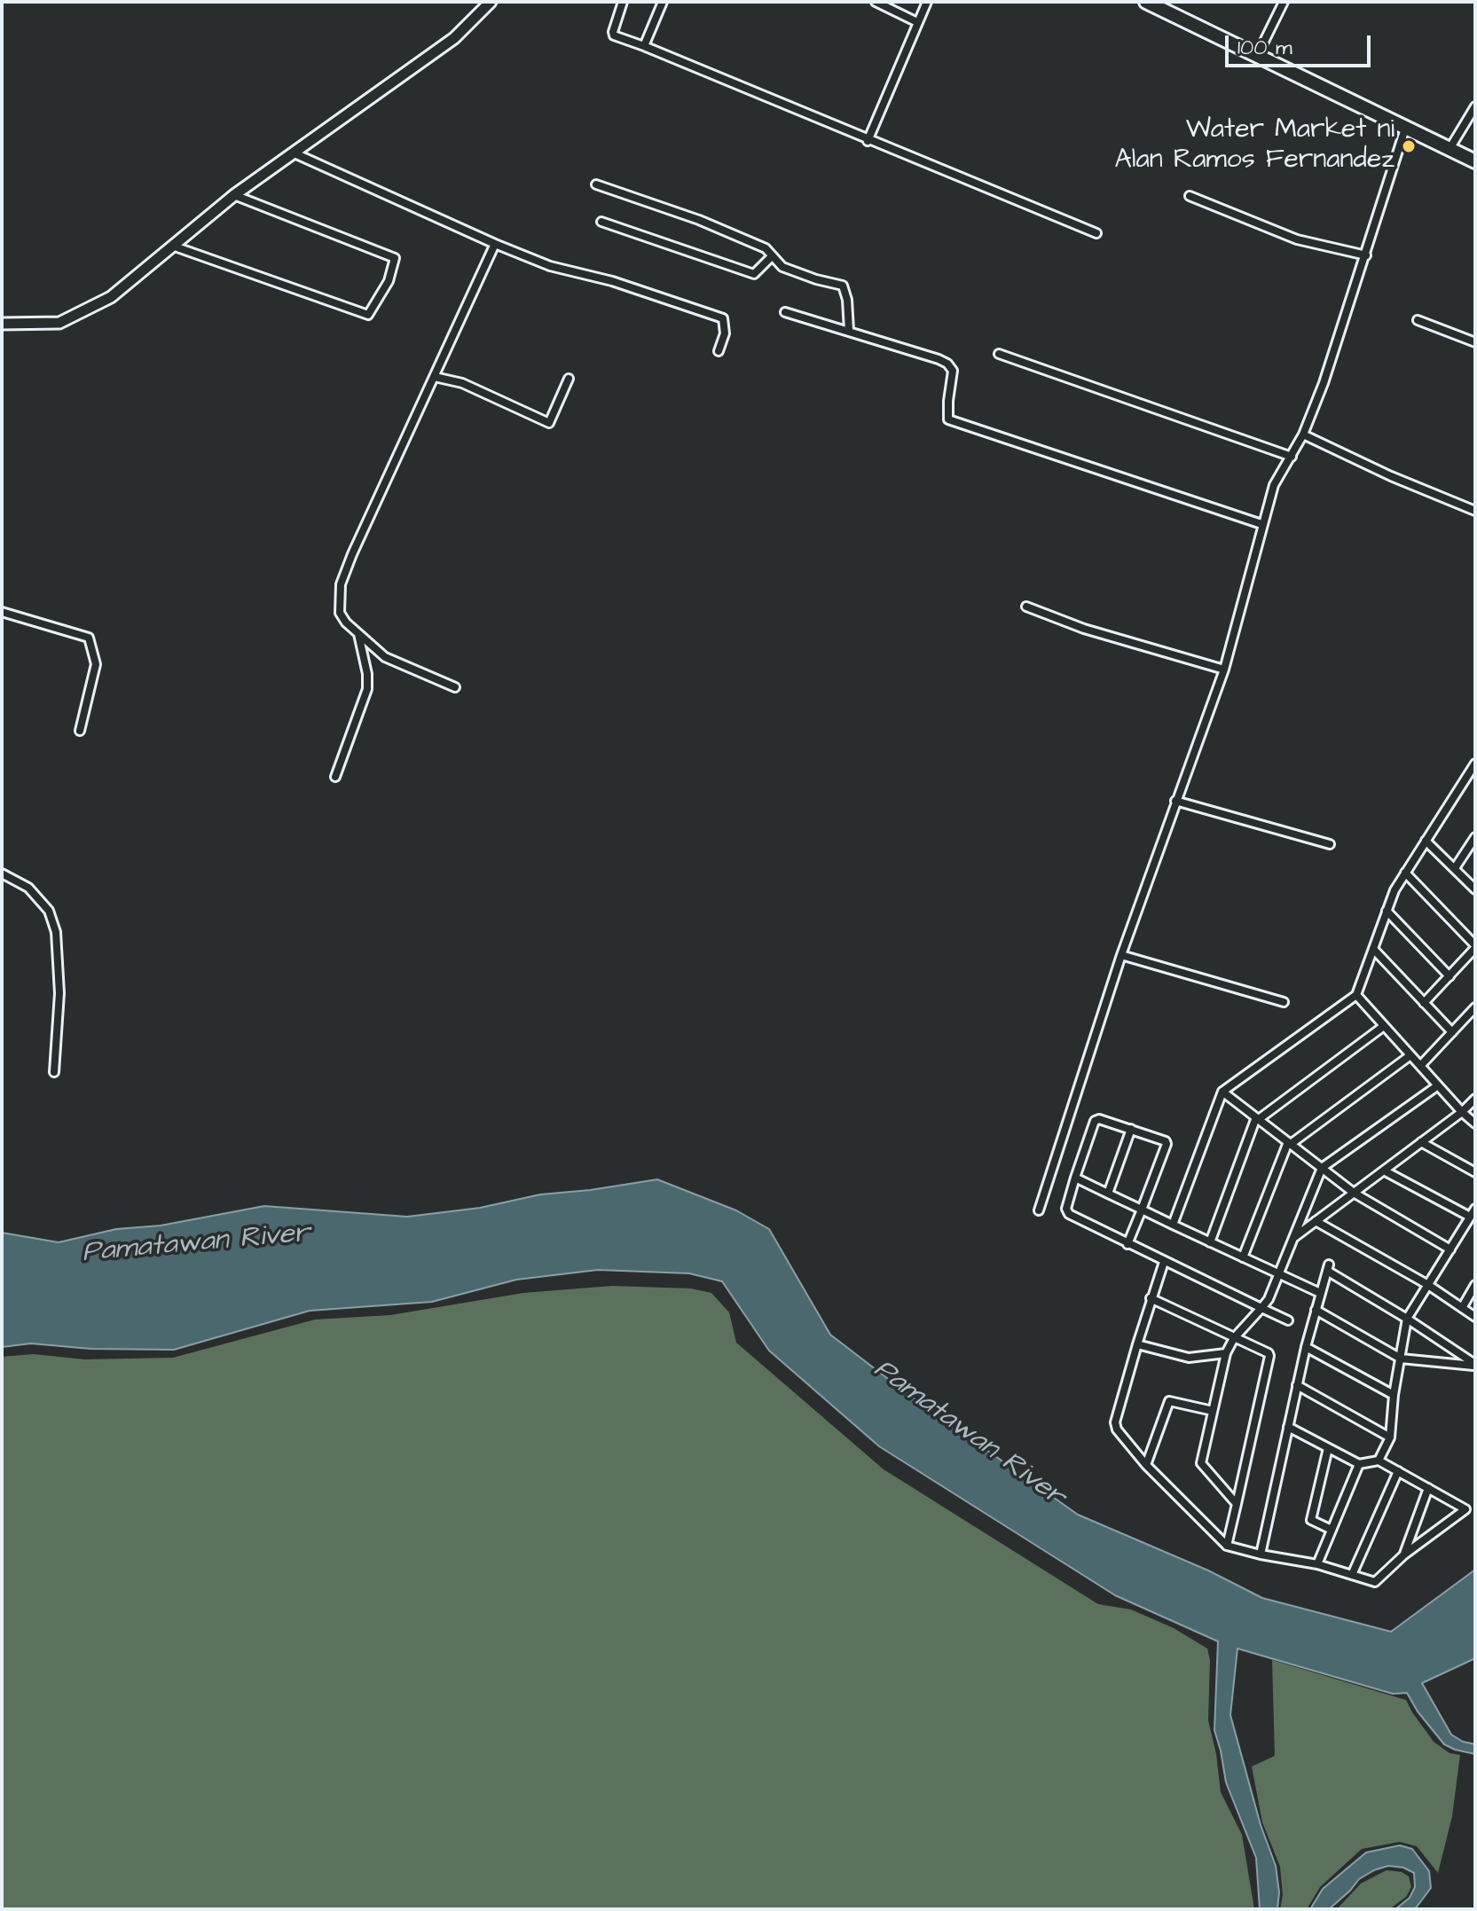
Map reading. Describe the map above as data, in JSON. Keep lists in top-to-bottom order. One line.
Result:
{"water":["Pamatawan River"],"places":["Water Market ni Alan Ramos Fernandez"],"scale_bar":"100 m"}
